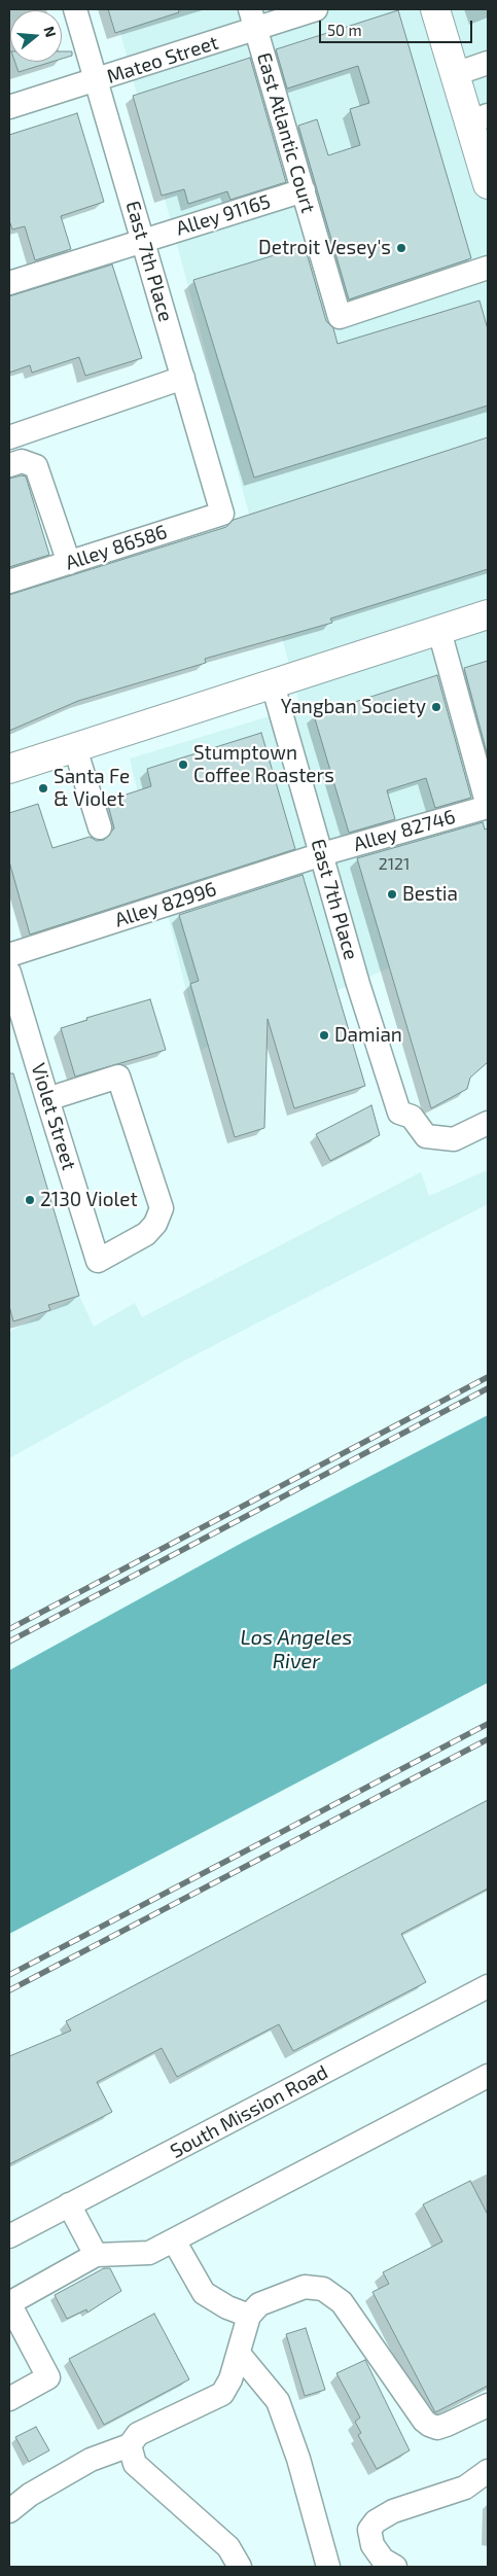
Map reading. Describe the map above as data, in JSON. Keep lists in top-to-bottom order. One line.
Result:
{"streets":{"street":["Mateo Street","East Atlantic Court","Alley 91165","East 7th Place","Alley 86586","Alley 82746","Alley 82996","Violet Street","South Mission Road"]},"crossings":[["Mateo Street","East Atlantic Court"],["Mateo Street","East 7th Place"],["East Atlantic Court","Alley 91165"],["Alley 91165","East 7th Place"],["East 7th Place","Alley 86586"],["East 7th Place","Alley 82746"],["East 7th Place","Alley 82996"],["Alley 82746","Alley 82996"]],"water":["Los Angeles River"],"places":["Detroit Vesey's","Yangban Society","Stumptown Coffee Roasters","Santa Fe & Violet","Bestia","Damian","2130 Violet"],"house_numbers":["2121"],"scale_bar":"50 m","north":"right"}
